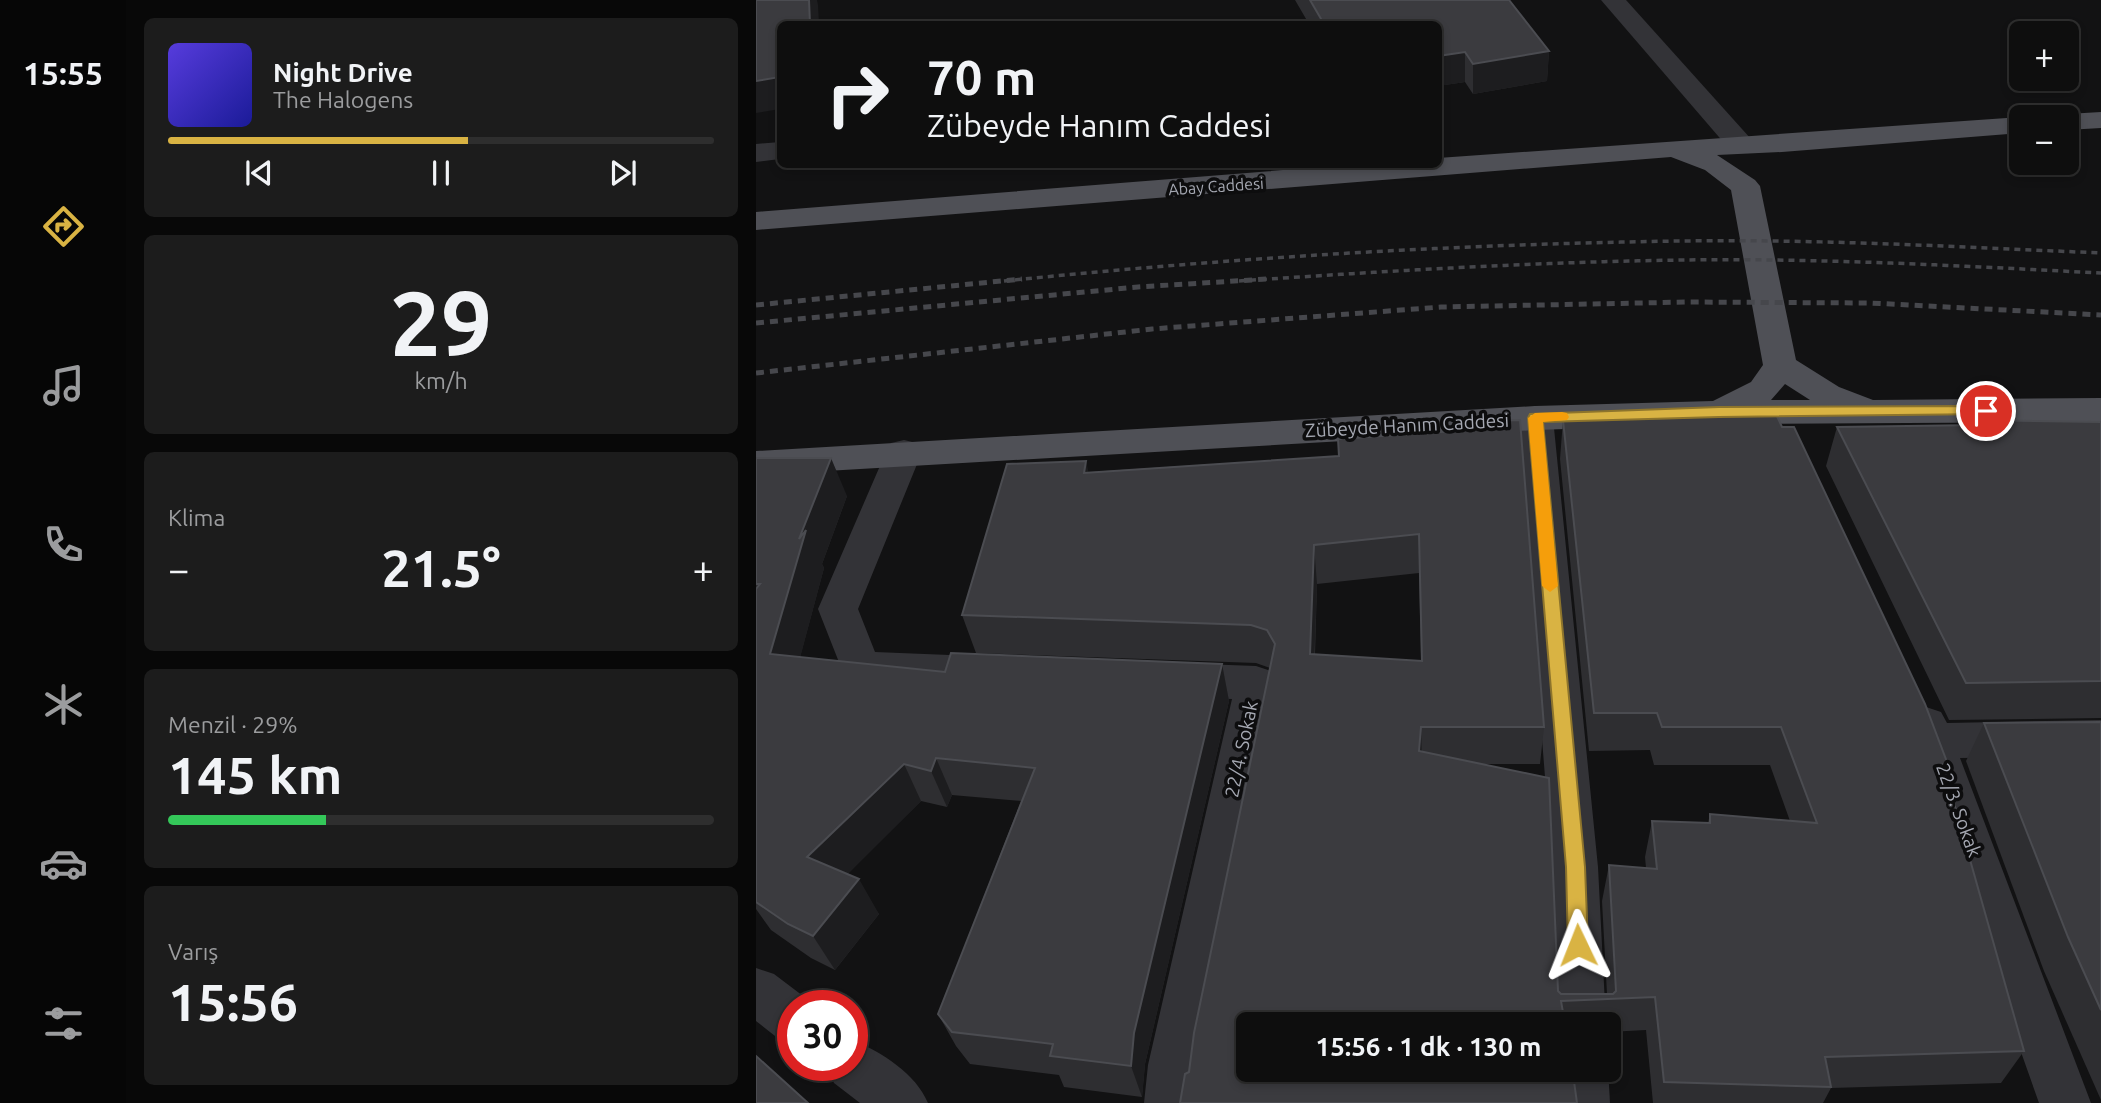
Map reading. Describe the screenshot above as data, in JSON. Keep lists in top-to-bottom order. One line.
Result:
{"streets":{"main road":["Abay Caddesi","Zübeyde Hanım Caddesi"],"street":["22/4. Sokak","22/3. Sokak"]},"page":{"tabs":"15:55","map_buttons":["+","−"],"turn":["70 m","Zübeyde Hanım Caddesi"],"song":["Night Drive","The Halogens"],"tile":[["29","km/h"],"Klima",["Menzil · 29%","145 km"],["Varış","15:56"]],"heat":["−","21.5°","+"],"limit":"30","trip":"15:56 · 1 dk · 130 m"}}
